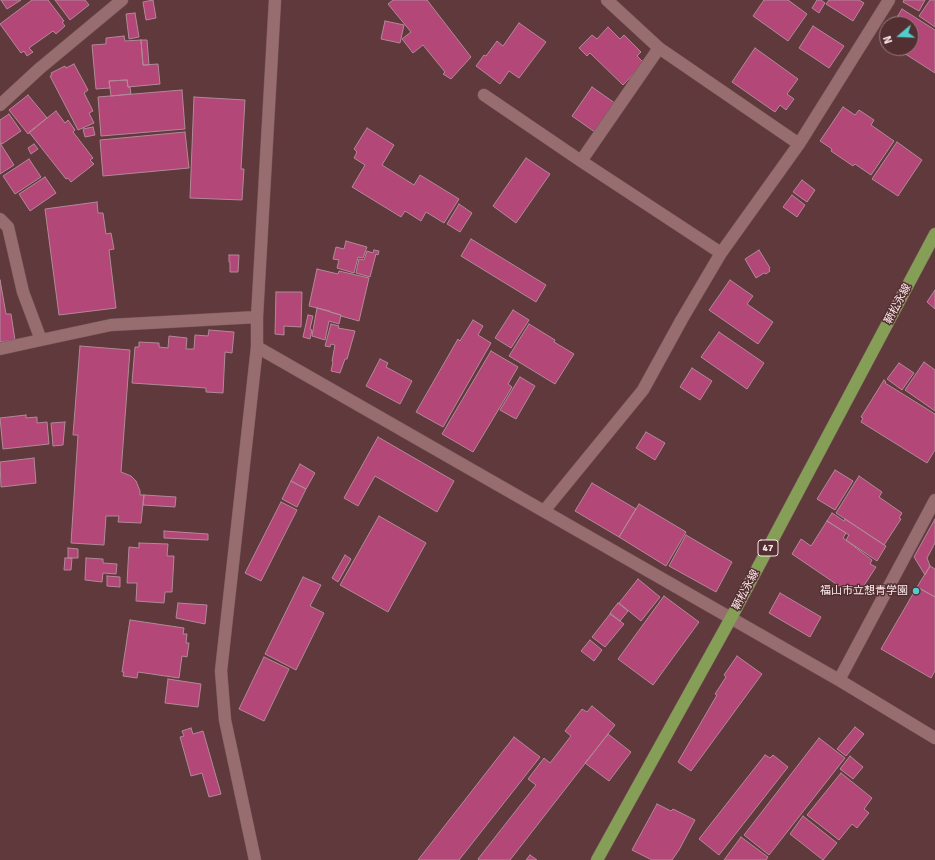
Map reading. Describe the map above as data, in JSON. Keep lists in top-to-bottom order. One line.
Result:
{"streets":{"main road":["鞆松永線","47"]},"places":["福山市立想青学園"],"north":"left"}
